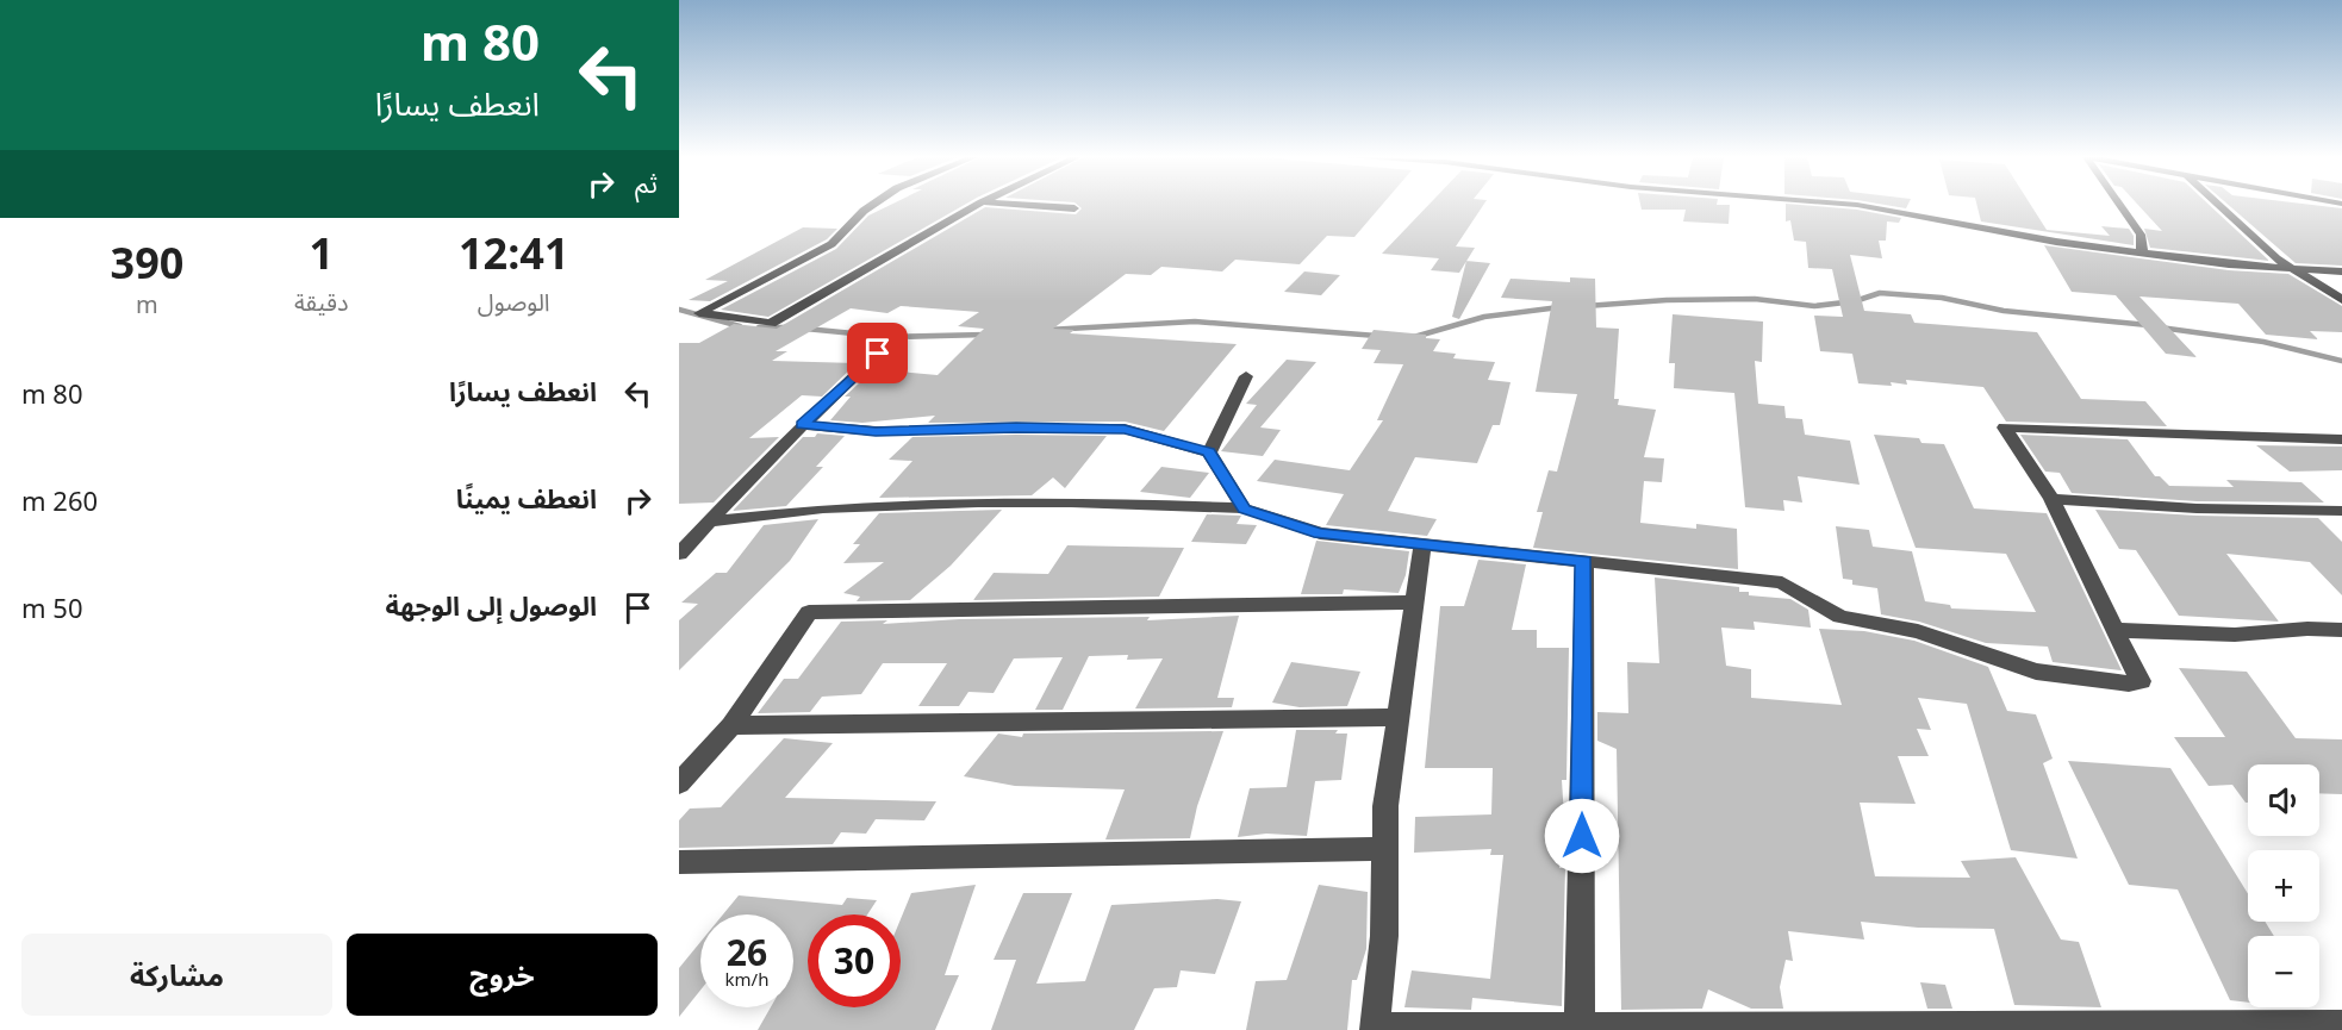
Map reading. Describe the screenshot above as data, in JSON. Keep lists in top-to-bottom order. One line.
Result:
{"page":{"turn":["80 m","انعطف يسارًا"],"then":"ثم","eta":["12:41","الوصول","1","دقيقة","390","m"],"list":[{"name":"انعطف يسارًا","value":"80 m"},{"name":"انعطف يمينًا","value":"260 m"},{"name":"الوصول إلى الوجهة","value":"50 m"}],"map_buttons":["+","−"],"speed":"26 km/h","limit":"30","buttons":["خروج","مشاركة"]}}
